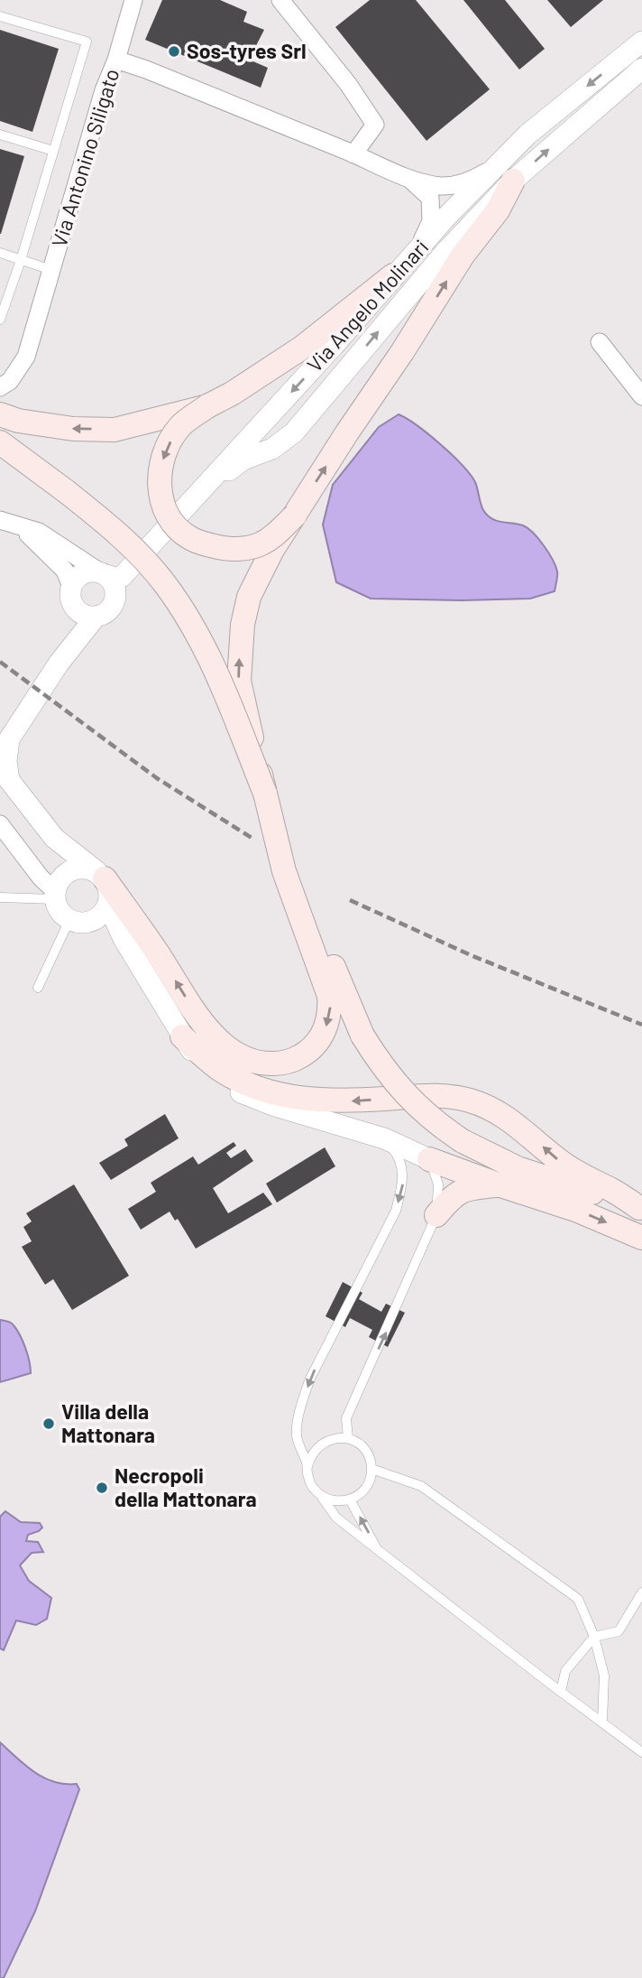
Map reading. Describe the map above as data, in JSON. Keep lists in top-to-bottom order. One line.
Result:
{"streets":{"street":["Via Antonino Siligato","Via Angelo Molinari"]},"crossings":[["Via Antonino Siligato","Via Angelo Molinari"]],"places":["Sos-tyres Srl","Villa della Mattonara","Necropoli della Mattonara"]}
